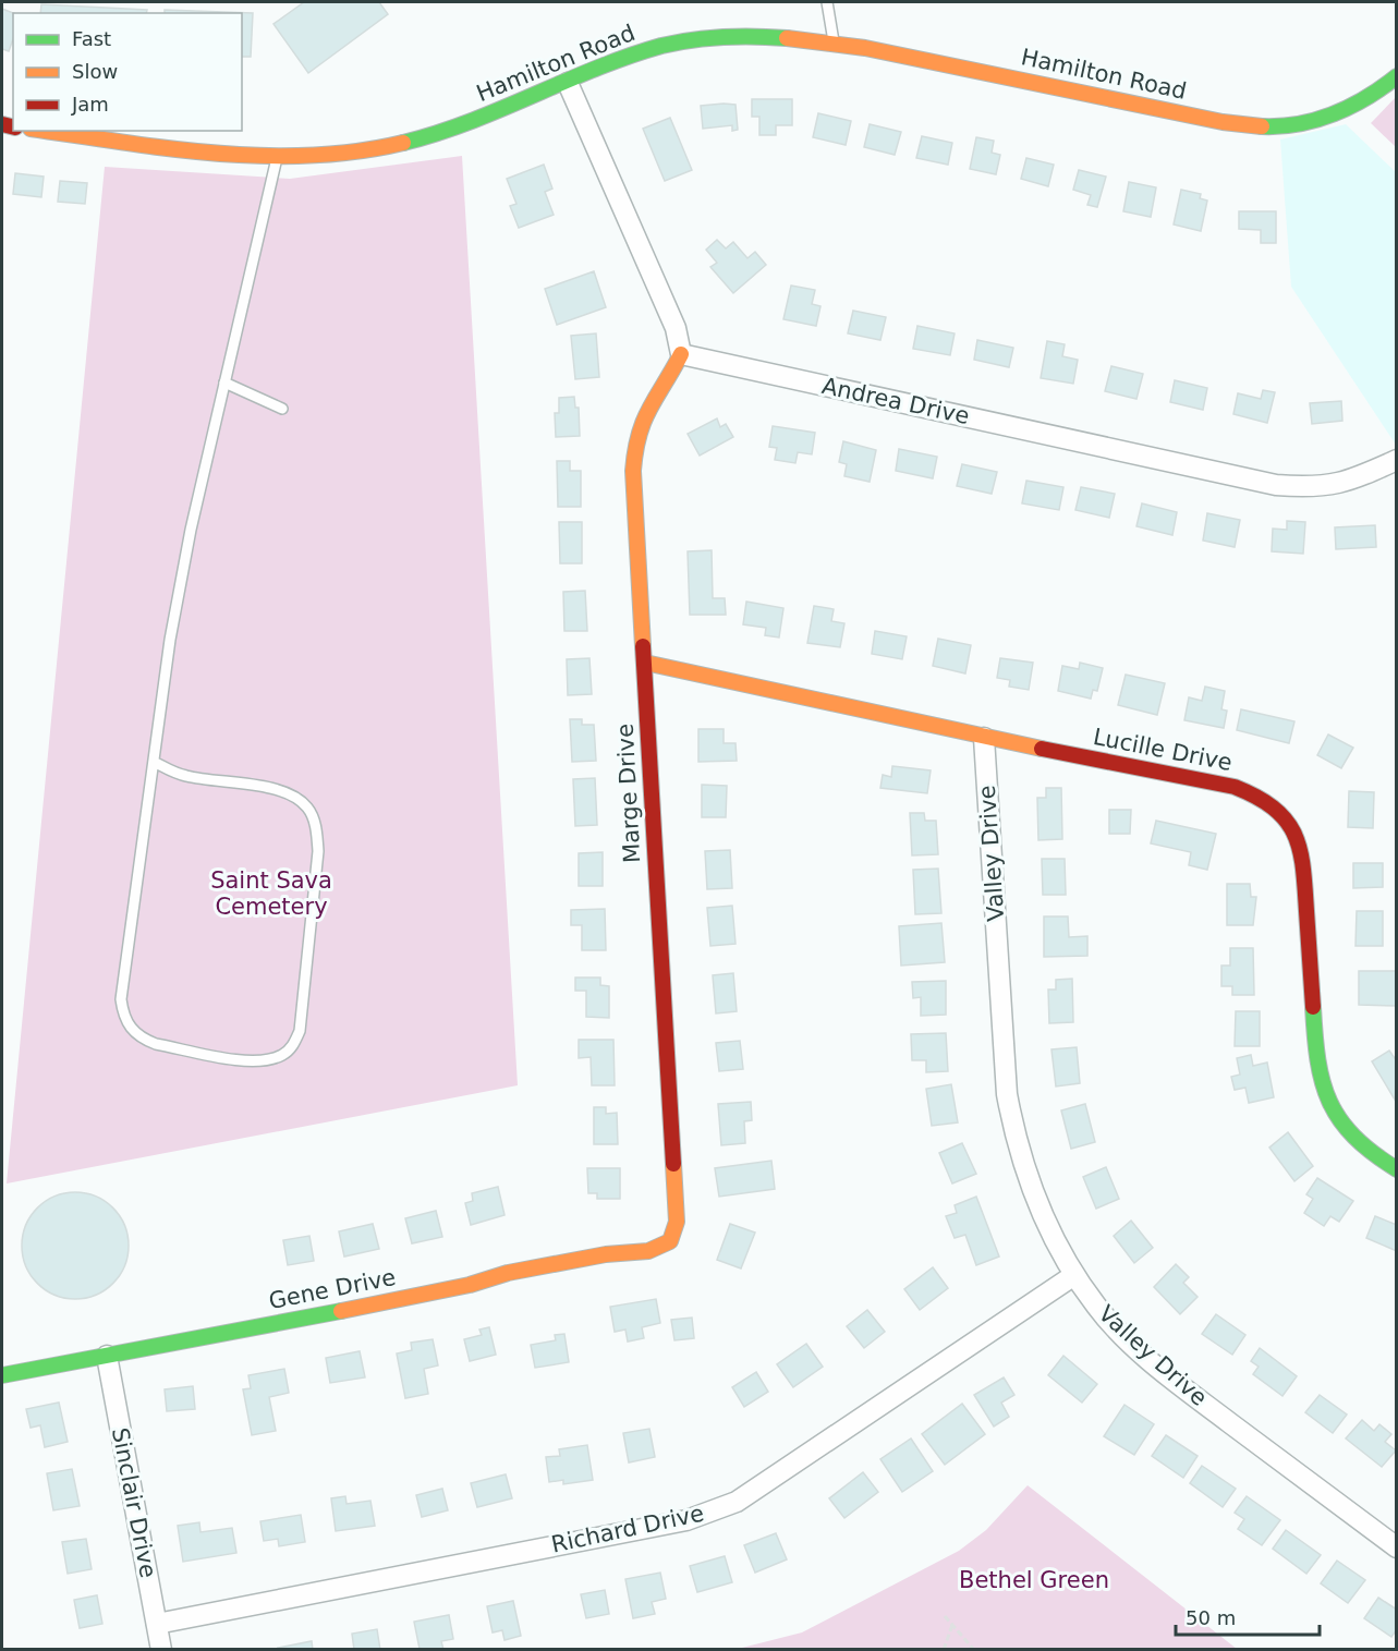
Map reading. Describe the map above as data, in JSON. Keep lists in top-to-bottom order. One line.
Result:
{"streets":{"street":["Hamilton Road","Andrea Drive","Lucille Drive","Marge Drive","Valley Drive","Gene Drive","Sinclair Drive","Richard Drive"]},"crossings":[["Andrea Drive","Marge Drive"],["Lucille Drive","Marge Drive"],["Lucille Drive","Valley Drive"],["Marge Drive","Gene Drive"],["Valley Drive","Richard Drive"],["Gene Drive","Sinclair Drive"],["Sinclair Drive","Richard Drive"]],"parks":["Saint Sava Cemetery","Bethel Green"],"legend":["Fast","Slow","Jam"],"scale_bar":"50 m"}
